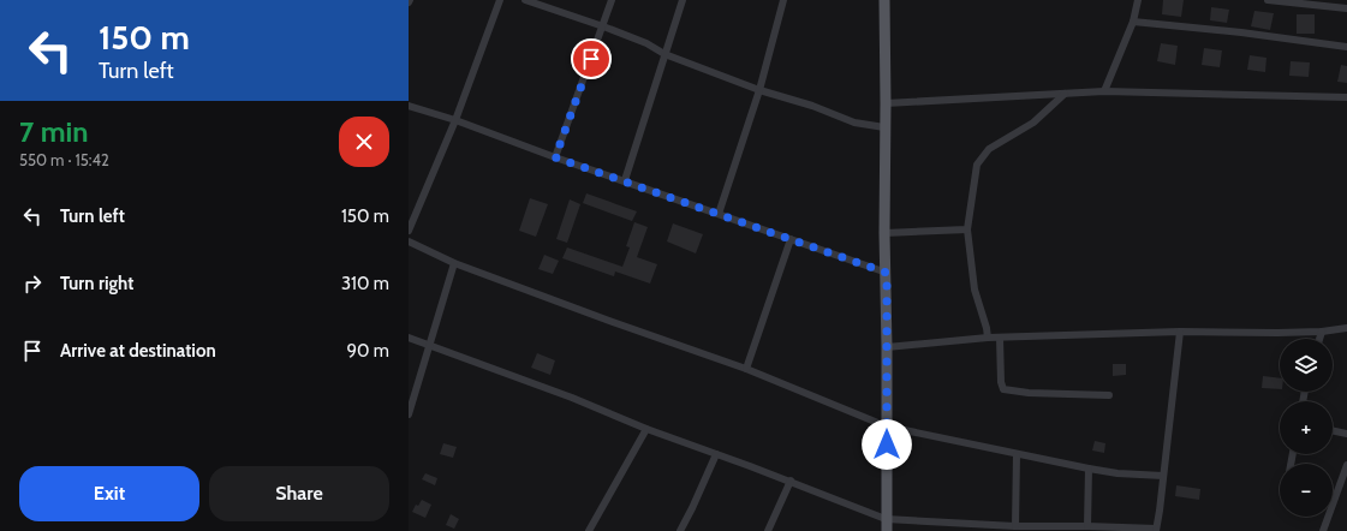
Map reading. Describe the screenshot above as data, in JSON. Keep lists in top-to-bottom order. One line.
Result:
{"page":{"turn":["150 m","Turn left"],"heading":["7 min","550 m · 15:42"],"list":[{"name":"Turn left","value":"150 m"},{"name":"Turn right","value":"310 m"},{"name":"Arrive at destination","value":"90 m"}],"map_buttons":["+","−"],"buttons":["Exit","Share"]}}
